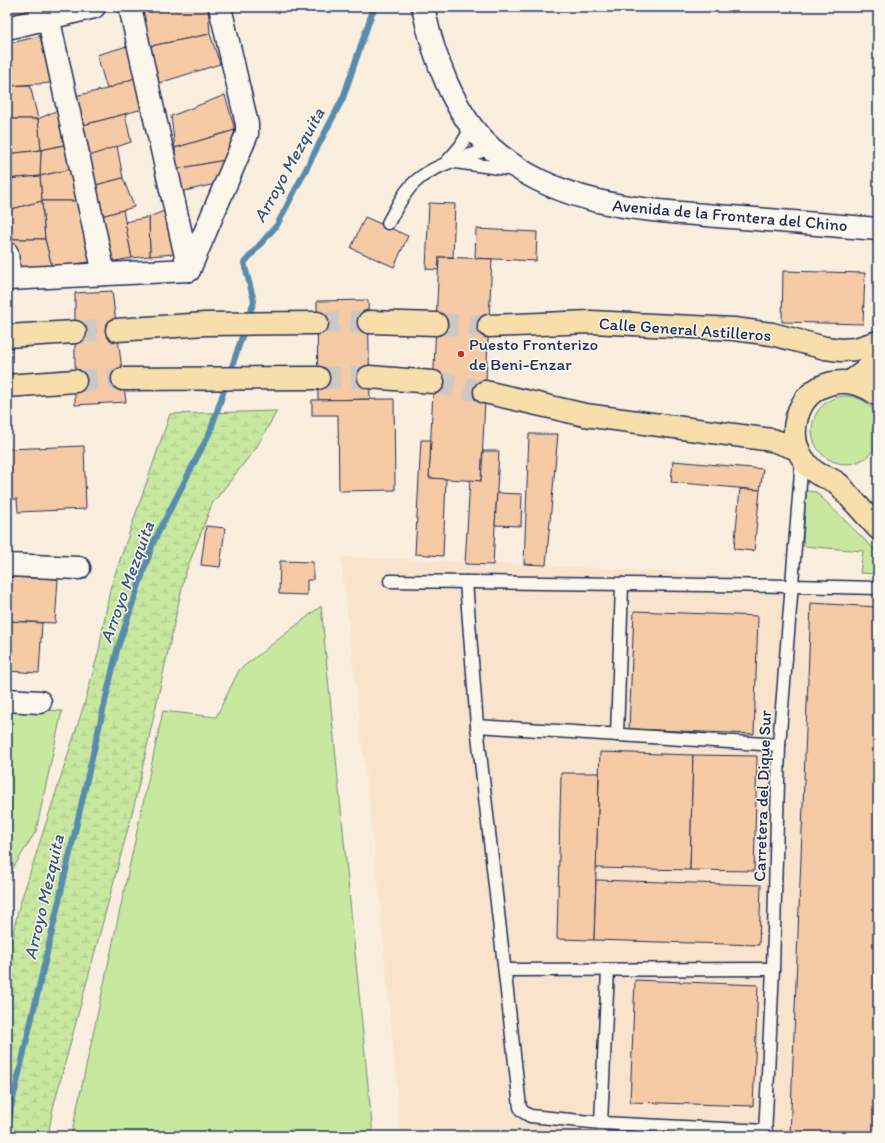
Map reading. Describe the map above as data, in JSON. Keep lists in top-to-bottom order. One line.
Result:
{"streets":{"main road":["Calle General Astilleros"],"street":["Avenida de la Frontera del Chino"],"lane":["Carretera del Dique Sur"]},"water":["Arroyo Mezquita"],"places":["Puesto Fronterizo de Beni-Enzar"]}
